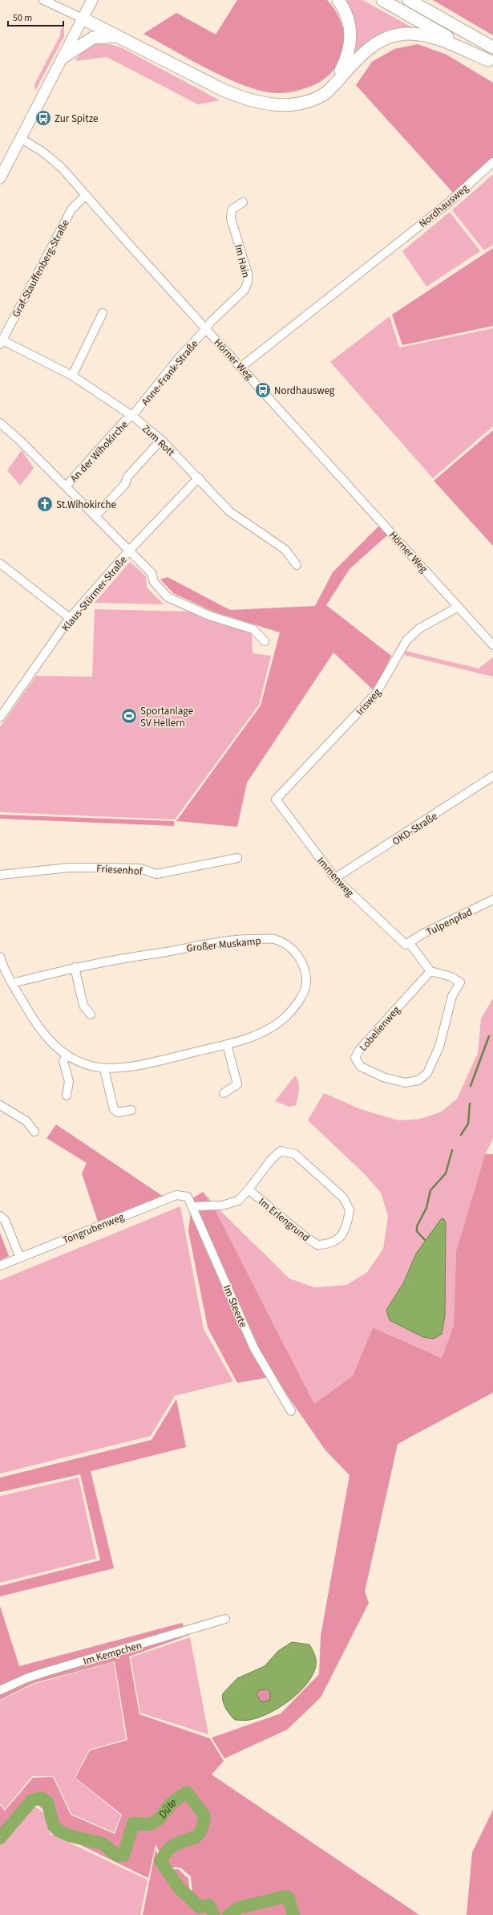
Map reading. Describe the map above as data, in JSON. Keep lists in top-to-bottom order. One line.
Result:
{"streets":{"street":["Nordhausweg","Im Hain","Graf-Stauffenberg-Straße","Hörner Weg","Anne-Frank-Straße","Zum Rott","An der Wihokirche","Klaus-Stürmer-Straße","Irisweg","OKD-Straße","Friesenhof","Immenweg","Tulpenpfad","Großer Muskamp","Lobelienweg","Im Erlengrund","Tongrubenweg","Im Steerte","Im Kempchen"]},"crossings":[["Nordhausweg","Hörner Weg"],["Im Hain","Hörner Weg"],["Im Hain","Anne-Frank-Straße"],["Graf-Stauffenberg-Straße","Hörner Weg"],["Graf-Stauffenberg-Straße","Zum Rott"],["Hörner Weg","Anne-Frank-Straße"],["Hörner Weg","Irisweg"],["Anne-Frank-Straße","Zum Rott"],["Anne-Frank-Straße","An der Wihokirche"],["Zum Rott","An der Wihokirche"],["Zum Rott","Klaus-Stürmer-Straße"],["An der Wihokirche","Klaus-Stürmer-Straße"],["Irisweg","Immenweg"],["OKD-Straße","Immenweg"],["Immenweg","Tulpenpfad"],["Im Erlengrund","Im Steerte"],["Tongrubenweg","Im Steerte"]],"water":["Düte"],"places":{"bus stop":["Zur Spitze","Nordhausweg"],"church":["St.Wihokirche"],"sports":["Sportanlage SV Hellern"]},"scale_bar":"50 m"}
